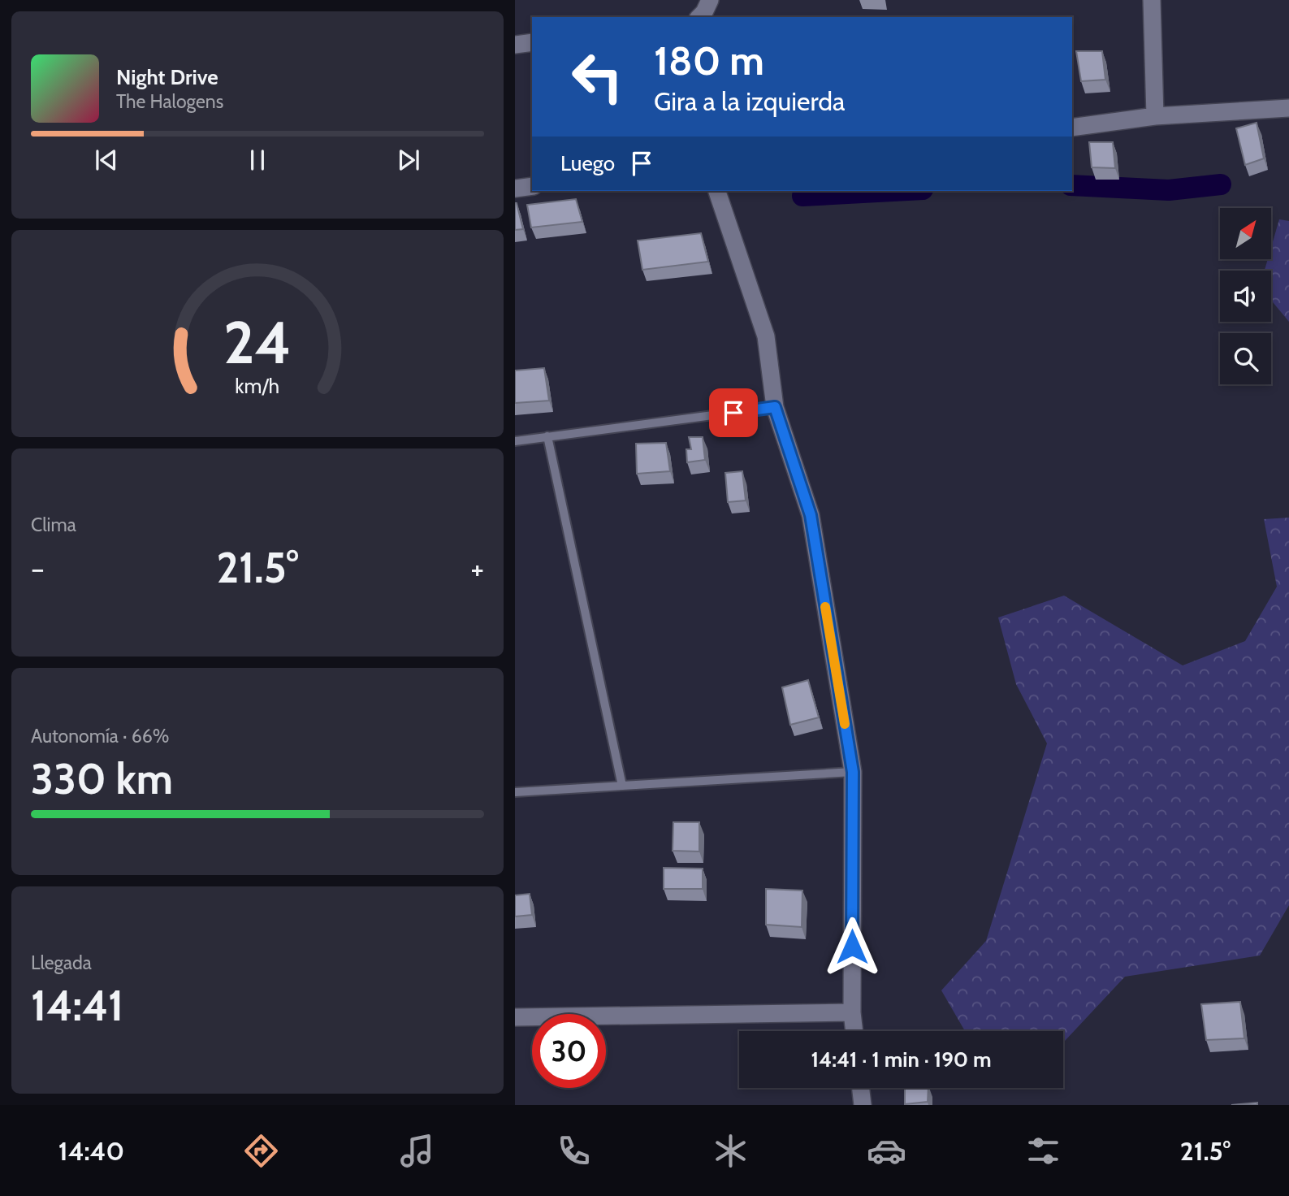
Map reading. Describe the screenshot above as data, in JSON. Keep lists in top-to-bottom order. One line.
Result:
{"north":"top right","page":{"turn":["180 m","Gira a la izquierda"],"song":["Night Drive","The Halogens"],"then":"Luego","tile":["Clima",["Autonomía · 66%","330 km"],["Llegada","14:41"]],"heat":["−","21.5°","+"],"limit":"30","trip":"14:41 · 1 min · 190 m","tabs":["14:40","21.5°"],"gauge":["24","km/h"]}}
